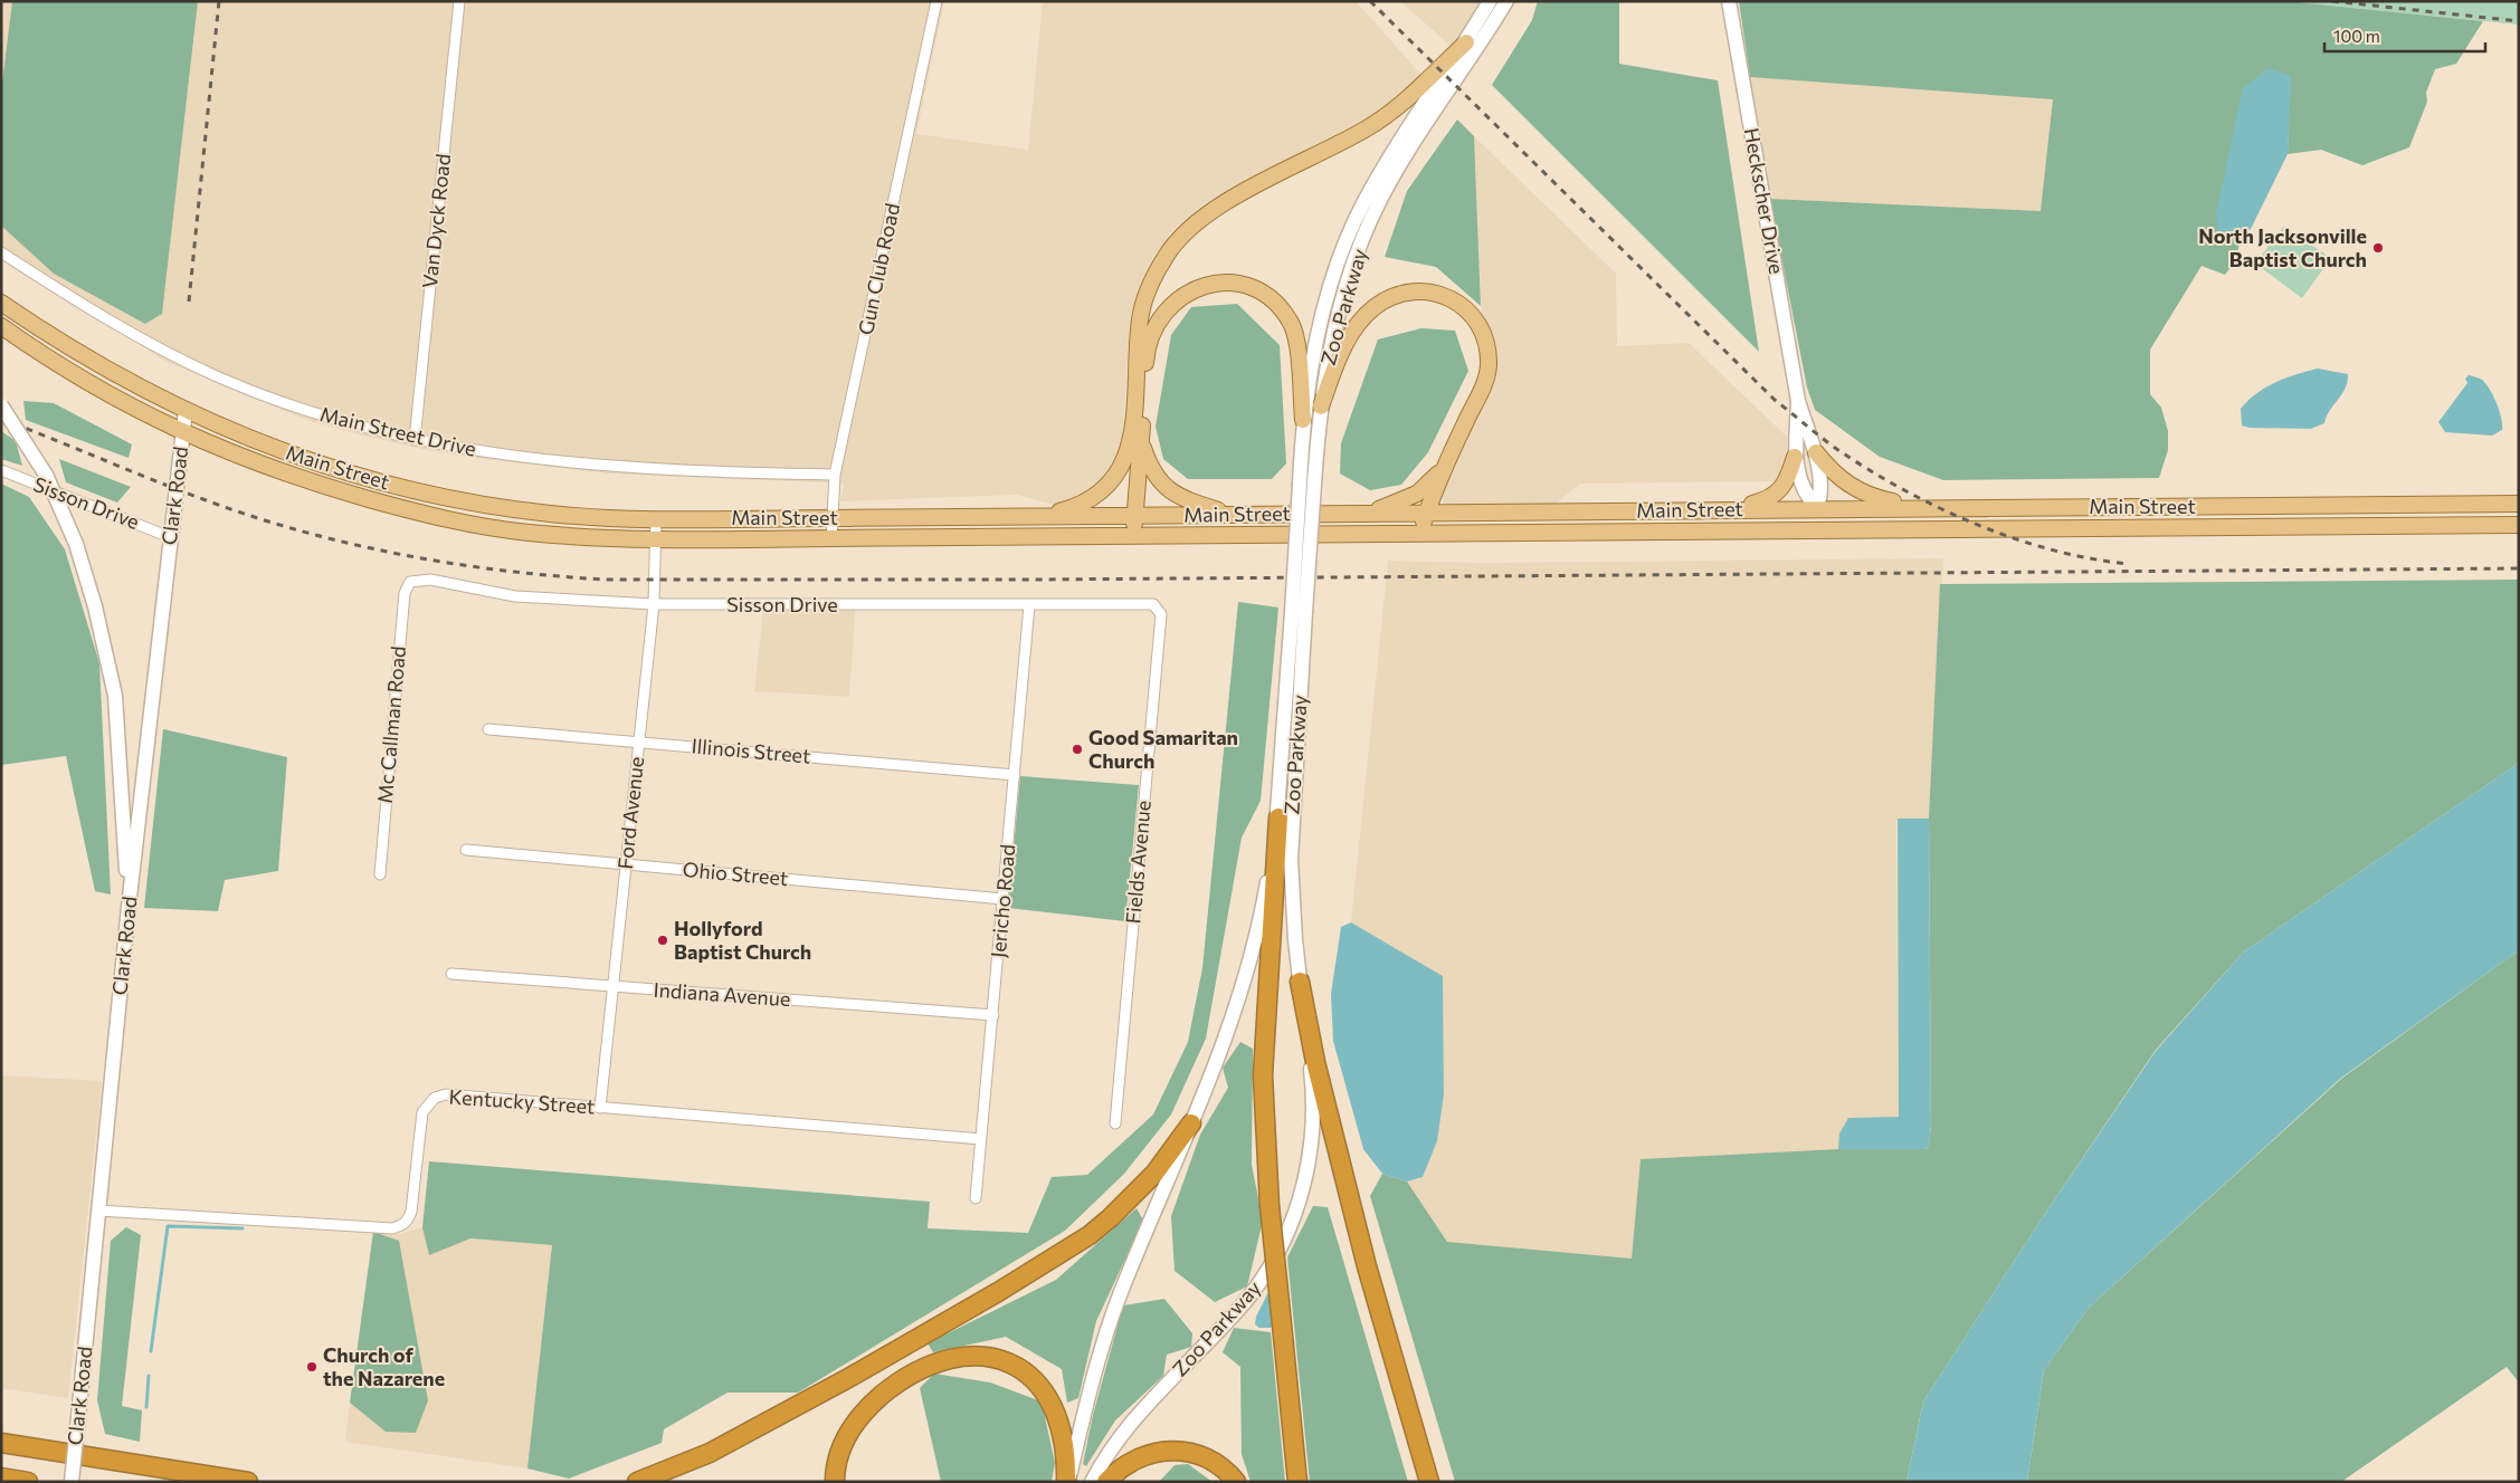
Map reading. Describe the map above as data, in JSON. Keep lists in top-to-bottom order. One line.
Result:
{"streets":{"main road":["Heckscher Drive","Zoo Parkway","Main Street","Clark Road"],"street":["Van Dyck Road","Gun Club Road","Main Street Drive","Sisson Drive","Mc Callman Road","Illinois Street","Ford Avenue","Fields Avenue","Ohio Street","Jericho Road","Indiana Avenue","Kentucky Street"]},"crossings":[["Heckscher Drive","Main Street"],["Van Dyck Road","Main Street Drive"],["Gun Club Road","Main Street Drive"],["Gun Club Road","Main Street"],["Main Street","Clark Road"],["Main Street","Ford Avenue"],["Clark Road","Sisson Drive"],["Clark Road","Kentucky Street"],["Sisson Drive","Mc Callman Road"],["Sisson Drive","Ford Avenue"],["Sisson Drive","Fields Avenue"],["Sisson Drive","Jericho Road"],["Illinois Street","Ford Avenue"],["Illinois Street","Jericho Road"],["Ford Avenue","Ohio Street"],["Ford Avenue","Indiana Avenue"],["Ford Avenue","Kentucky Street"],["Ohio Street","Jericho Road"],["Jericho Road","Indiana Avenue"],["Jericho Road","Kentucky Street"]],"places":["North Jacksonville Baptist Church","Good Samaritan Church","Hollyford Baptist Church","Church of the Nazarene"],"scale_bar":"100 m"}
